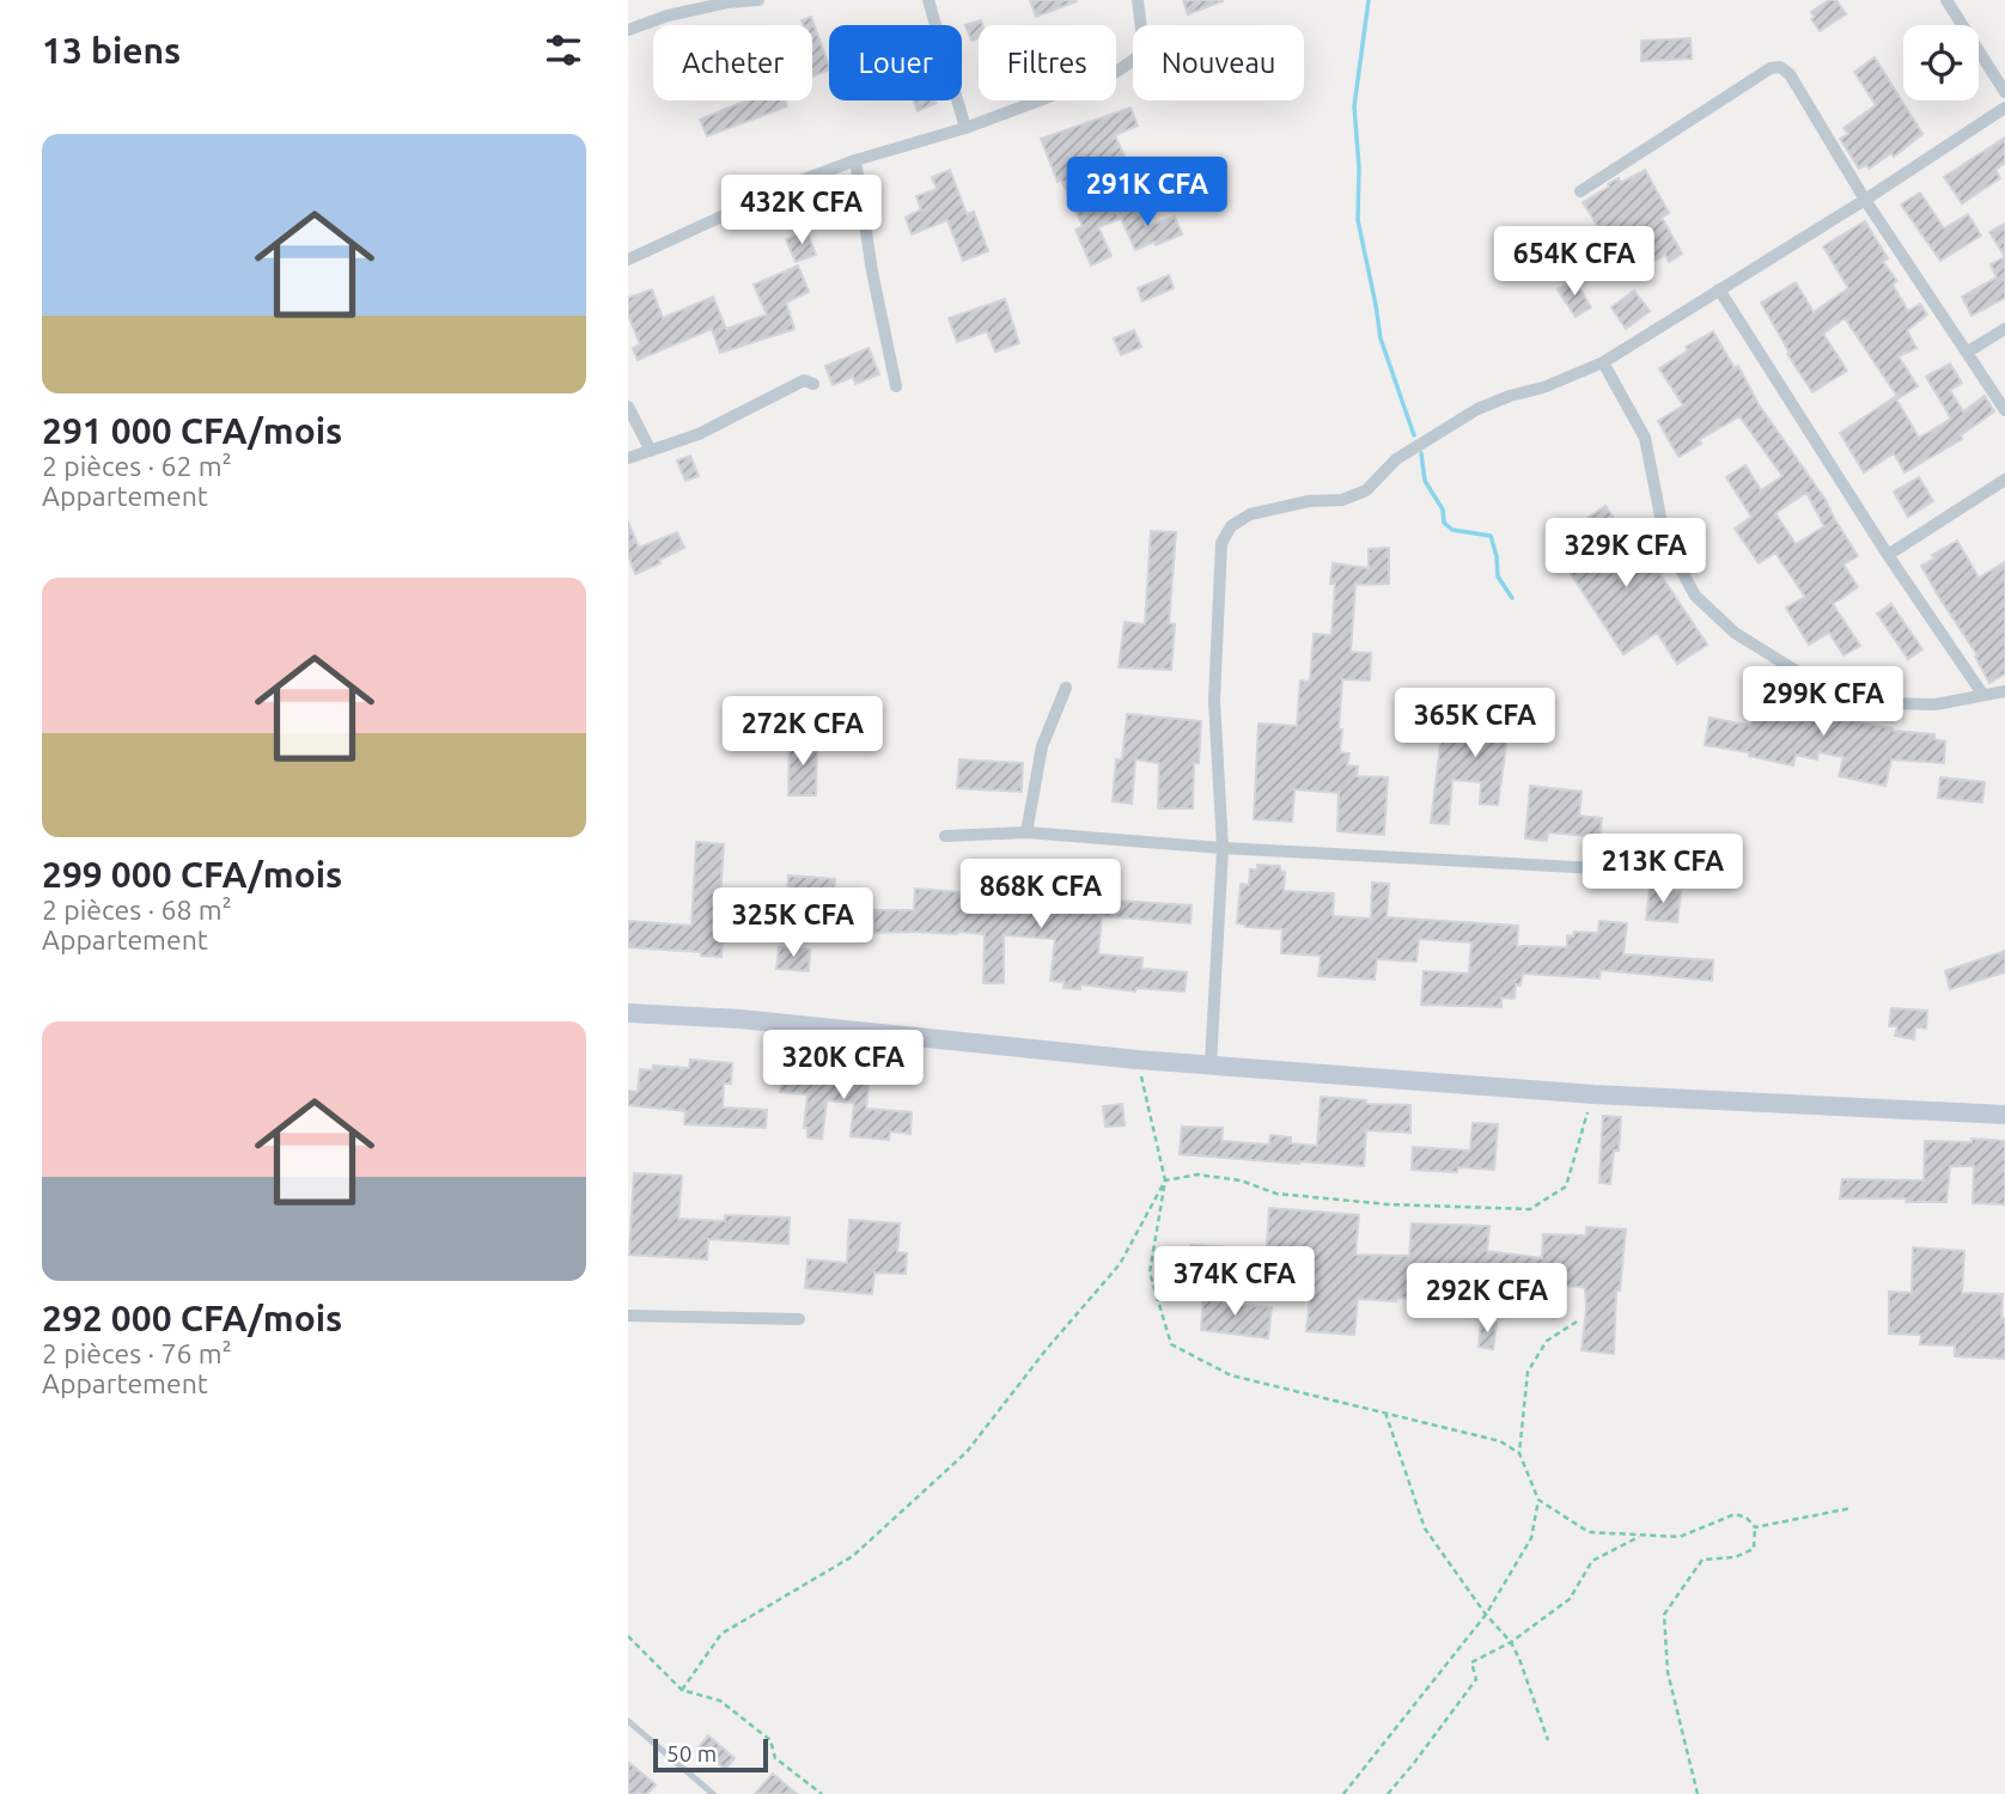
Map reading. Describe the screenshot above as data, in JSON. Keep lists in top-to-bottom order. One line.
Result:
{"scale_bar":"50 m","page":{"heading":"13 biens","chip":["Acheter","Louer","Filtres","Nouveau"],"list":[{"name":"291 000 CFA/mois","note":"2 pièces · 62 m² · Appartement"},{"name":"299 000 CFA/mois","note":"2 pièces · 68 m² · Appartement"},{"name":"292 000 CFA/mois","note":"2 pièces · 76 m² · Appartement"}],"price":["291K CFA","432K CFA","654K CFA","329K CFA","299K CFA","365K CFA","272K CFA","213K CFA","868K CFA","325K CFA","320K CFA","374K CFA","292K CFA"],"scale":"50 m"}}
